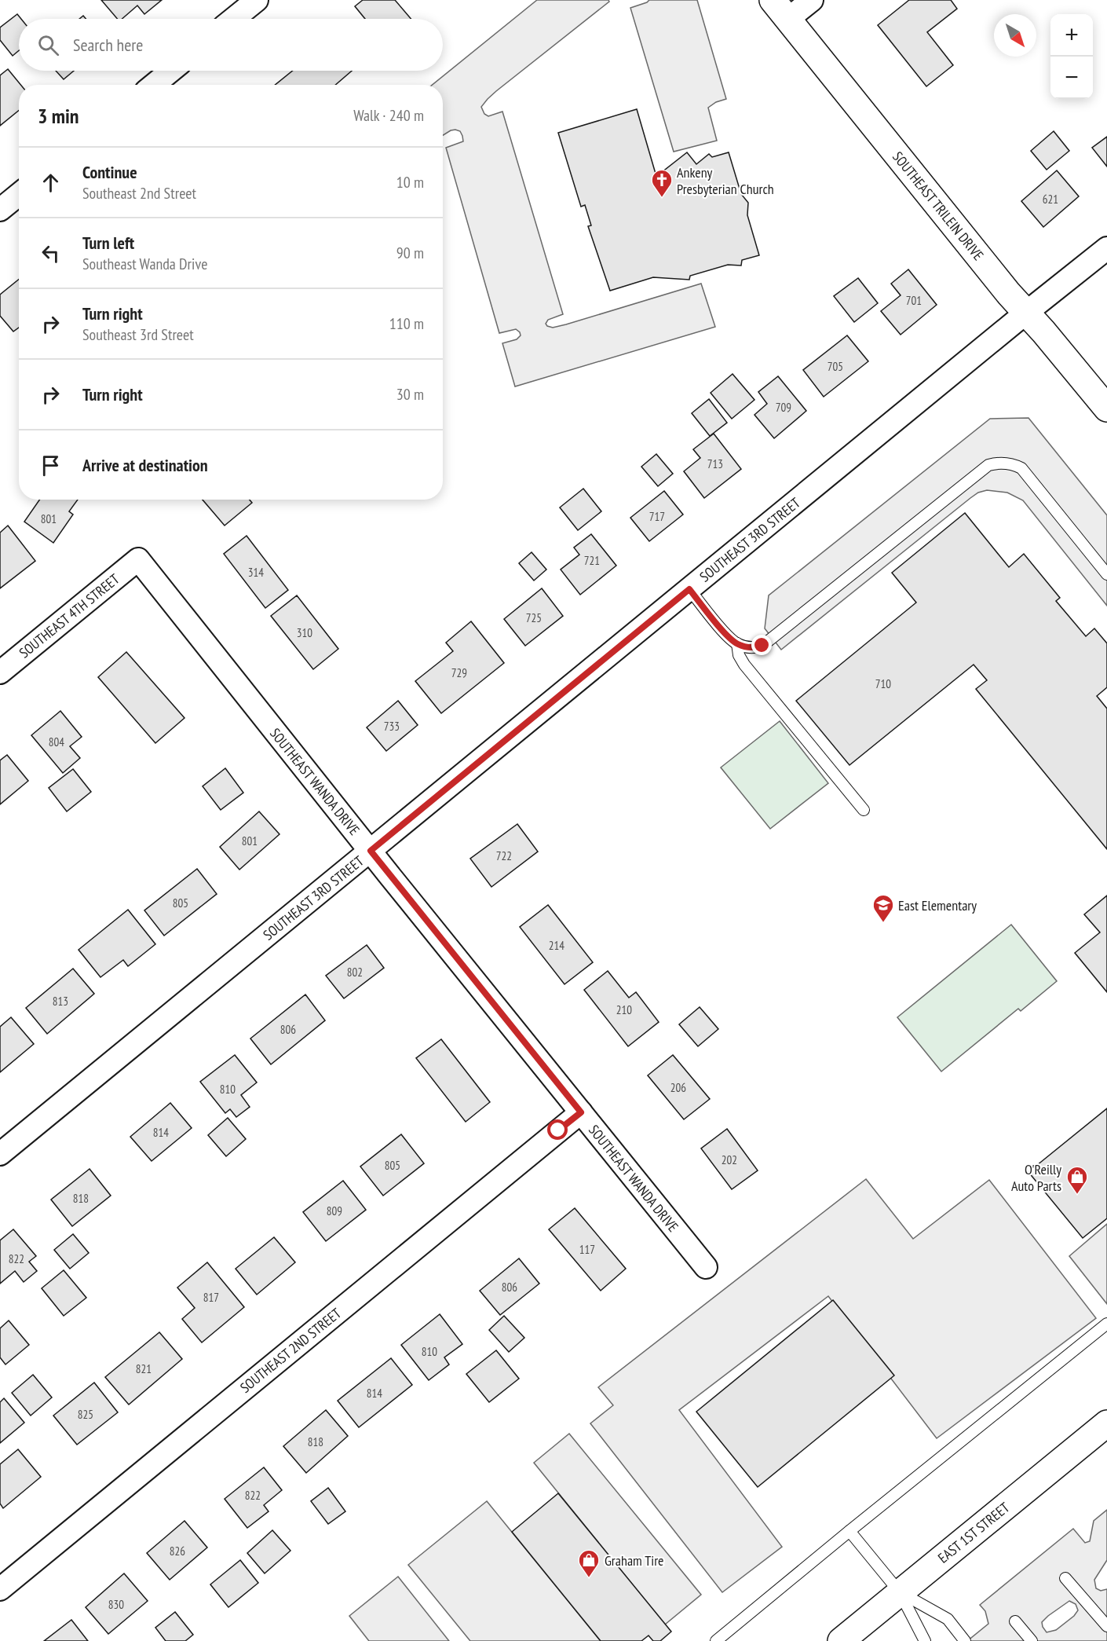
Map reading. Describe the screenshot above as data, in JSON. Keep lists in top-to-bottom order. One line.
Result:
{"streets":{"street":["SOUTHEAST TRILEIN DRIVE","SOUTHEAST 3RD STREET","SOUTHEAST 4TH STREET","SOUTHEAST WANDA DRIVE","SOUTHEAST 2ND STREET","EAST 1ST STREET"]},"crossings":[["SOUTHEAST TRILEIN DRIVE","SOUTHEAST 3RD STREET"],["SOUTHEAST 3RD STREET","SOUTHEAST WANDA DRIVE"],["SOUTHEAST 4TH STREET","SOUTHEAST WANDA DRIVE"],["SOUTHEAST WANDA DRIVE","SOUTHEAST 2ND STREET"]],"places":{"church":["Ankeny Presbyterian Church"],"school or university":["East Elementary"],"shop":["O'Reilly Auto Parts","Graham Tire"]},"house_numbers":["621","701","705","709","713","717","801","721","314","725","310","729","710","733","804","801","722","805","214","802","813","210","806","206","810","814","202","805","818","809","117","822","806","817","810","821","814","825","818","822","826","830"],"north":"bottom right","page":{"map_buttons":["+","−"],"search":"Search here","heading":["3 min","Walk · 240 m"],"list":[["Continue","Southeast 2nd Street","10 m"],["Turn left","Southeast Wanda Drive","90 m"],["Turn right","Southeast 3rd Street","110 m"],["Turn right","30 m"],"Arrive at destination"]}}
